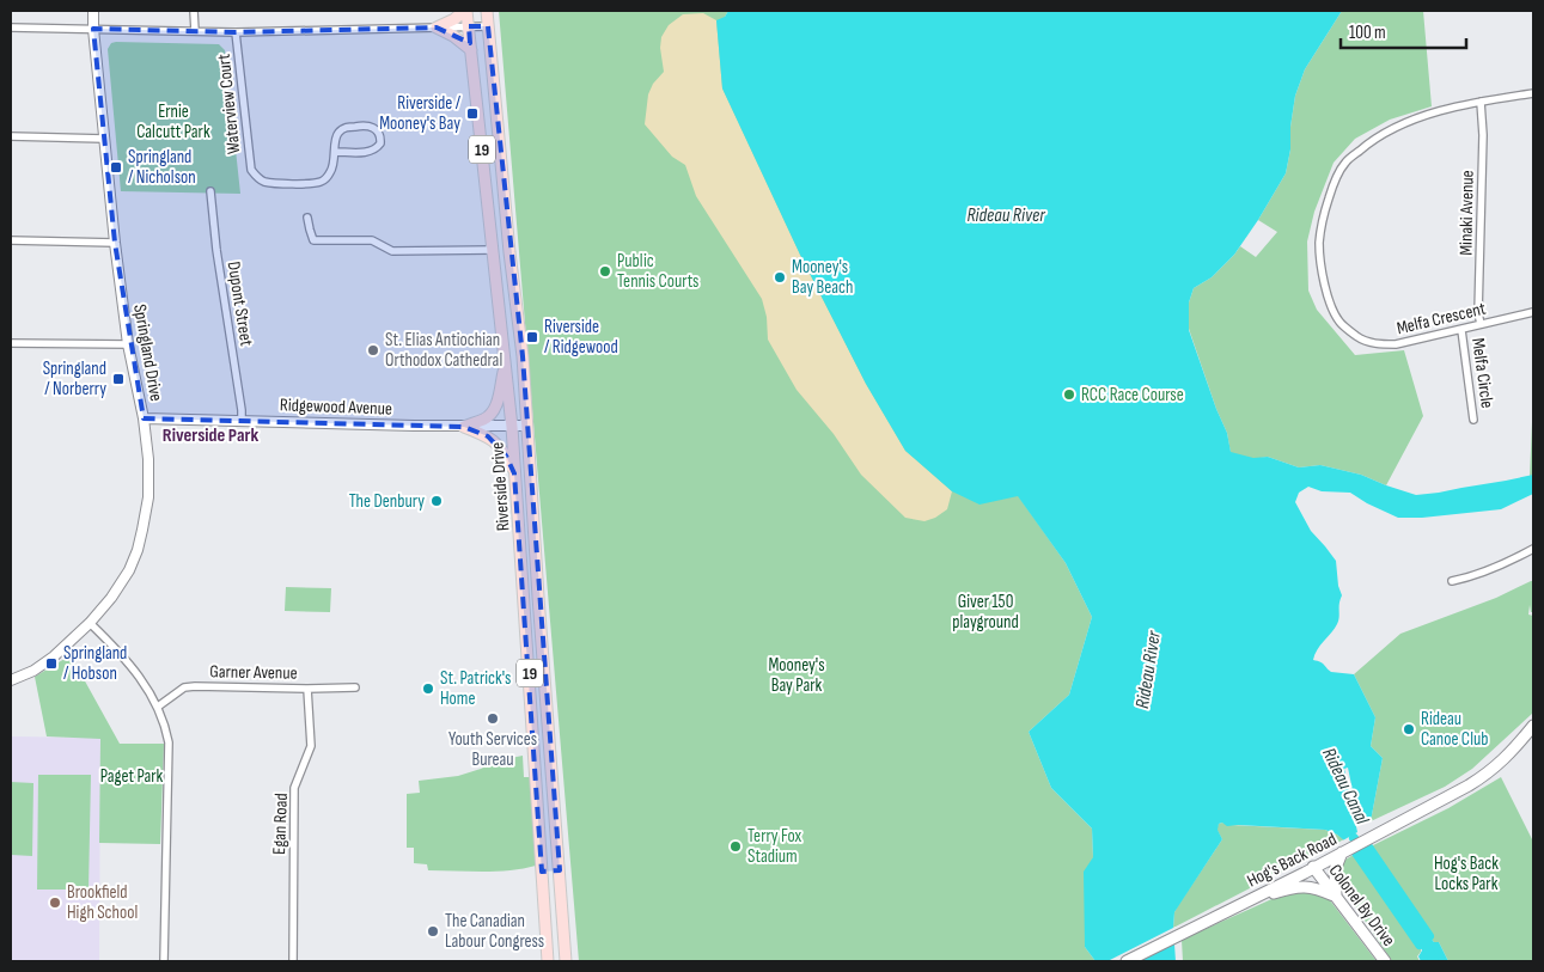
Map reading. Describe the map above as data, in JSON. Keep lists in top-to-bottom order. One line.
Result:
{"streets":{"main road":["19","Riverside Drive","Hog's Back Road","Colonel By Drive"],"street":["Waterview Court","Minaki Avenue","Dupont Street","Melfa Crescent","Springland Drive","Melfa Circle","Ridgewood Avenue","Garner Avenue","Egan Road"]},"crossings":[["Minaki Avenue","Melfa Crescent"],["Dupont Street","Ridgewood Avenue"],["Melfa Crescent","Melfa Circle"],["Springland Drive","Ridgewood Avenue"],["Ridgewood Avenue","Riverside Drive"],["Garner Avenue","Egan Road"],["Hog's Back Road","Colonel By Drive"]],"districts":["Riverside Park"],"water":["Rideau River","Rideau Canal"],"parks":["Ernie Calcutt Park","Giver 150 playground","Mooney's Bay Park","Paget Park","Hog's Back Locks Park"],"places":{"transit":["Riverside / Mooney's Bay","Springland / Nicholson","Riverside / Ridgewood","Springland / Norberry","Springland / Hobson"],"other":["Public Tennis Courts","Mooney's Bay Beach","St. Elias Antiochian Orthodox Cathedral","RCC Race Course","The Denbury","St. Patrick's Home","Youth Services Bureau","Rideau Canoe Club","Terry Fox Stadium","Brookfield High School","The Canadian Labour Congress"]},"scale_bar":"100 m"}
